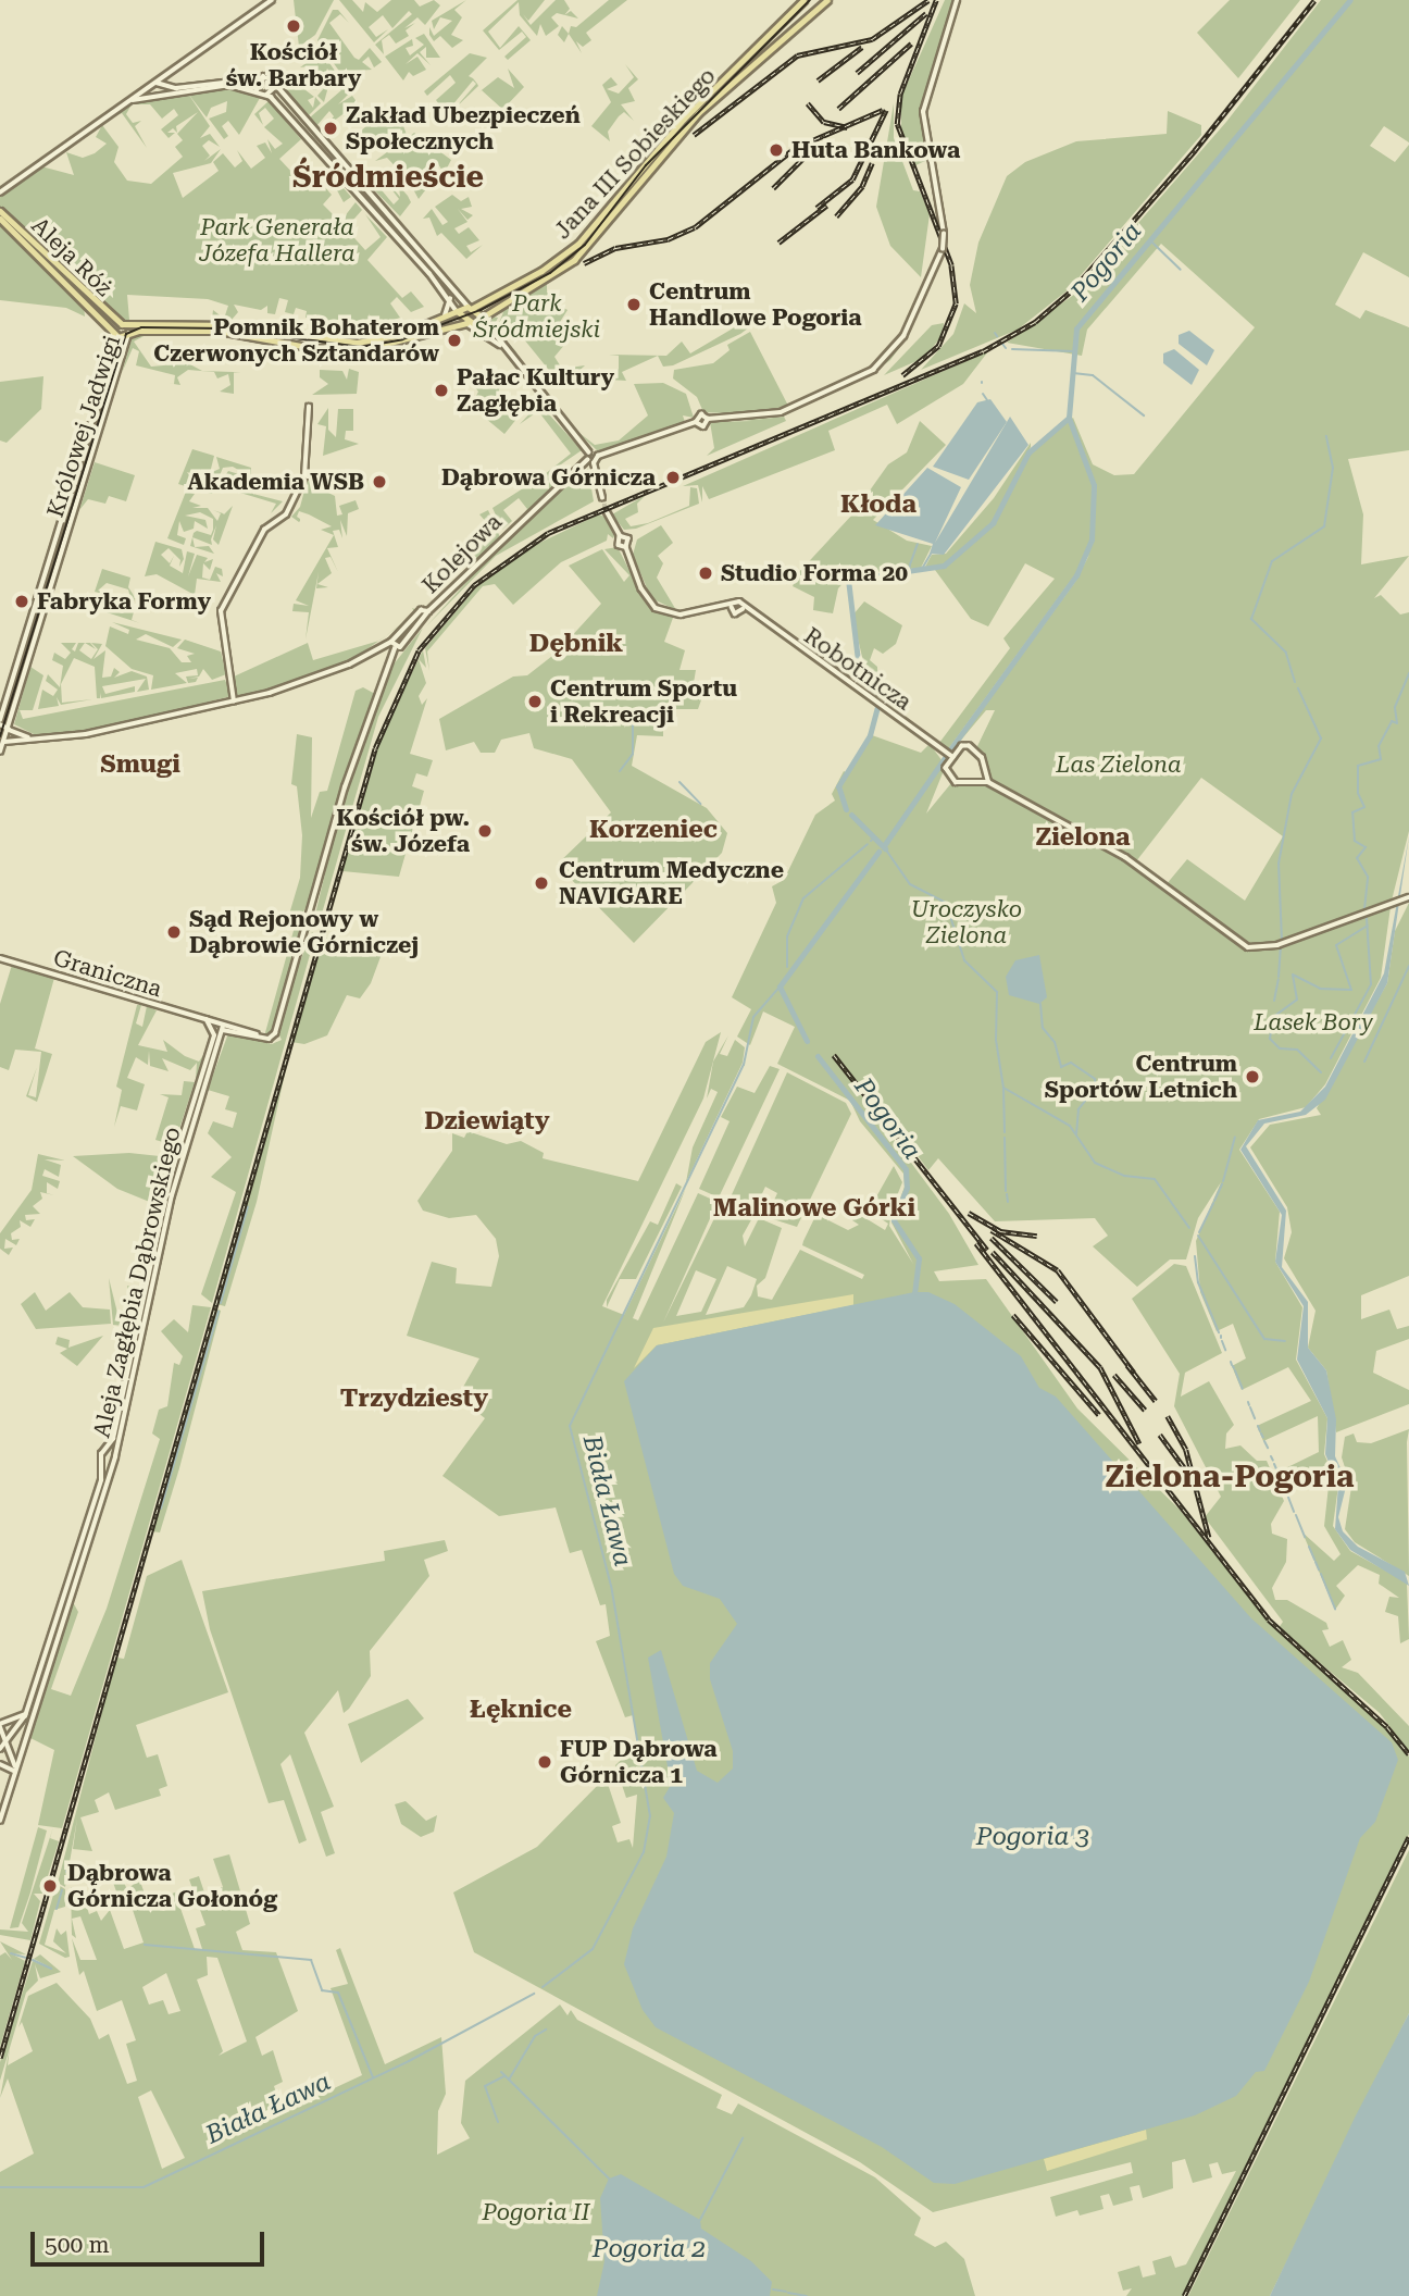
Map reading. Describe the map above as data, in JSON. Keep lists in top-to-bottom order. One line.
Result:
{"streets":{"main road":["Jana III Sobieskiego","Aleja Róż","Królowej Jadwigi"],"street":["Kolejowa","Robotnicza","Graniczna","Aleja Zagłębia Dąbrowskiego"]},"crossings":[["Jana III Sobieskiego","Królowej Jadwigi"],["Aleja Róż","Królowej Jadwigi"],["Graniczna","Aleja Zagłębia Dąbrowskiego"]],"districts":["Śródmieście","Kłoda","Dębnik","Smugi","Korzeniec","Zielona","Dziewiąty","Malinowe Górki","Trzydziesty","Zielona-Pogoria","Łęknice"],"water":["Pogoria","Biała Ława","Pogoria 3","Pogoria 2"],"parks":["Park Generała Józefa Hallera","Park Śródmiejski","Las Zielona","Uroczysko Zielona","Lasek Bory","Pogoria II"],"places":["Kościół św. Barbary","Zakład Ubezpieczeń Społecznych","Huta Bankowa","Centrum Handlowe Pogoria","Pomnik Bohaterom Czerwonych Sztandarów","Pałac Kultury Zagłębia","Dąbrowa Górnicza","Akademia WSB","Studio Forma 20","Fabryka Formy","Centrum Sportu i Rekreacji","Kościół pw. św. Józefa","Centrum Medyczne NAVIGARE","Sąd Rejonowy w Dąbrowie Górniczej","Centrum Sportów Letnich","FUP Dąbrowa Górnicza 1","Dąbrowa Górnicza Gołonóg"],"scale_bar":"500 m"}
